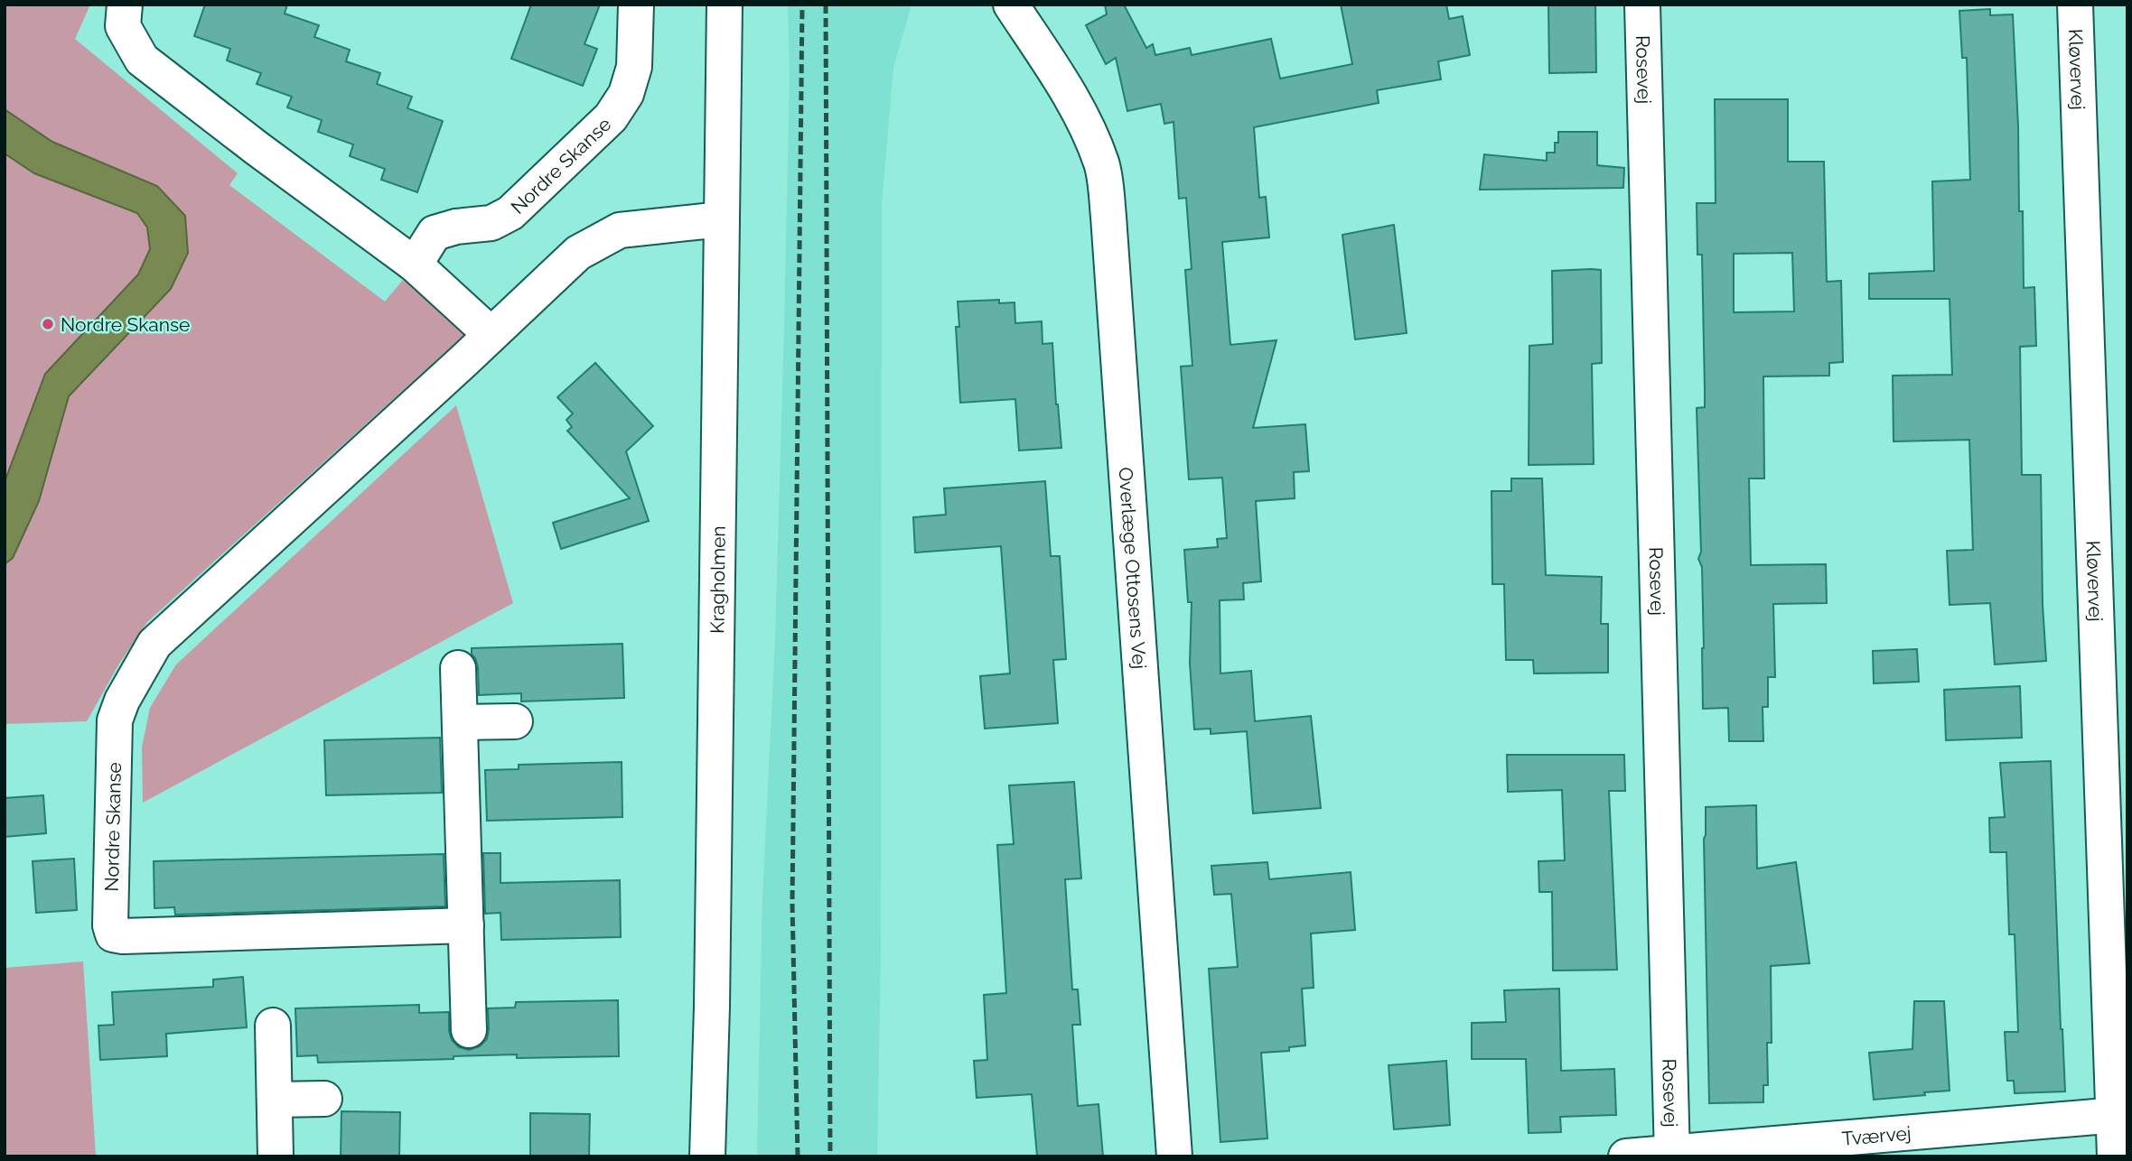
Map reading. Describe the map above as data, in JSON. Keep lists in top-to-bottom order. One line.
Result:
{"streets":{"street":["Rosevej","Kløvervej","Nordre Skanse","Overlæge Ottosens Vej","Kragholmen","Tværvej"]},"crossings":[["Rosevej","Tværvej"],["Kløvervej","Tværvej"],["Nordre Skanse","Kragholmen"]],"places":["Nordre Skanse"]}
